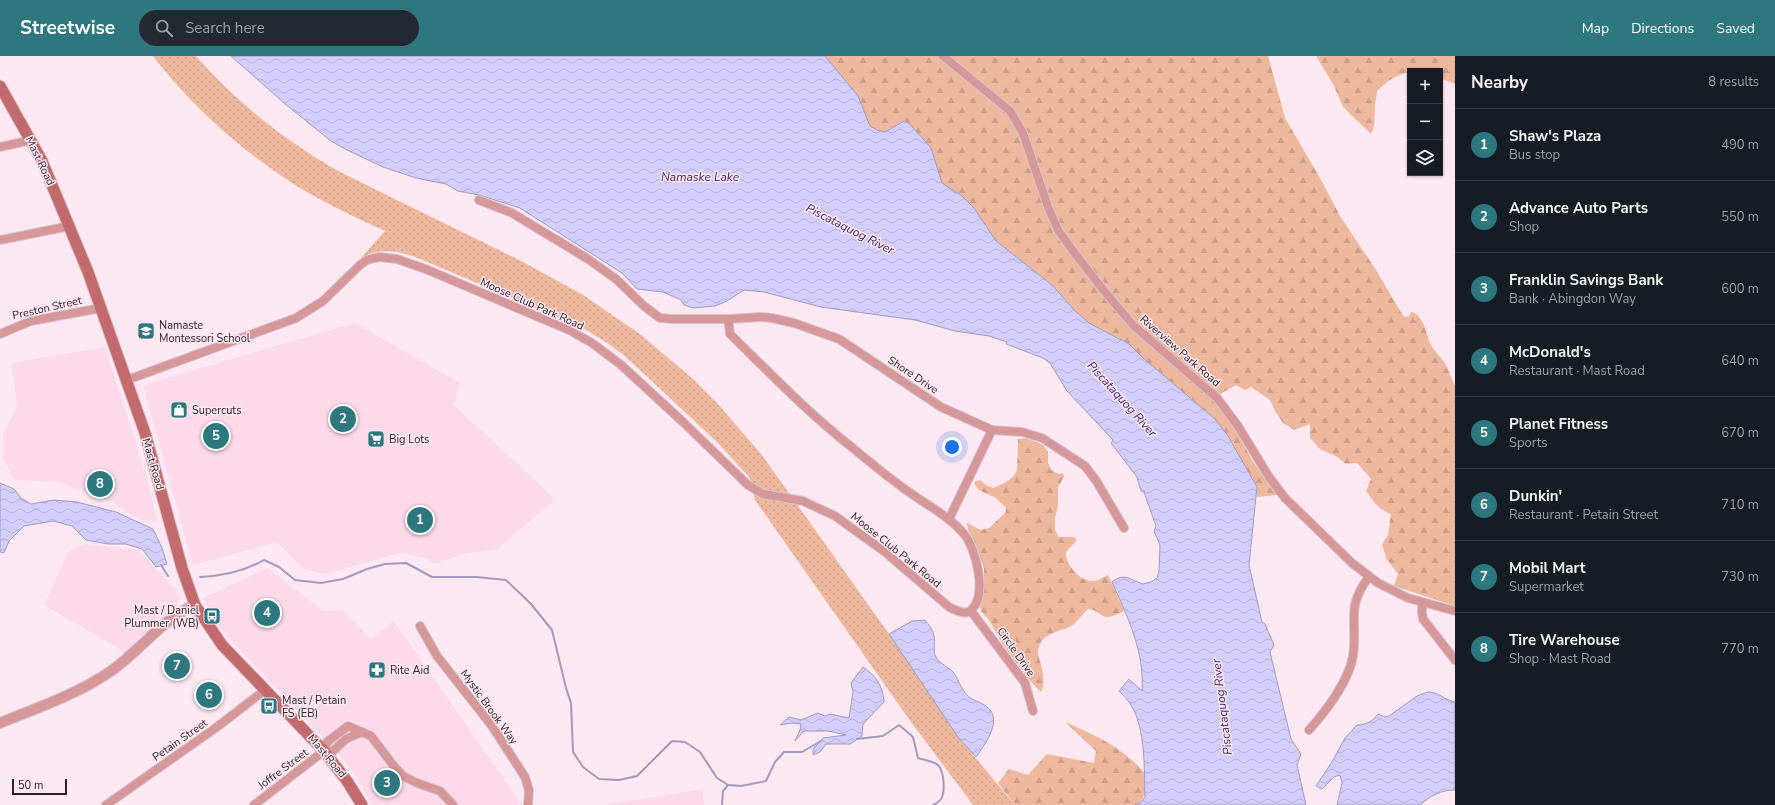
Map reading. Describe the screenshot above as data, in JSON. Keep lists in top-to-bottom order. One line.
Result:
{"streets":{"main road":["Mast Road"],"street":["Moose Club Park Road","Preston Street","Riverview Park Road","Shore Drive","Circle Drive","Mystic Brook Way","Petain Street","Joffre Street"]},"crossings":[["Mast Road","Moose Club Park Road"],["Mast Road","Preston Street"],["Mast Road","Petain Street"],["Mast Road","Joffre Street"],["Moose Club Park Road","Circle Drive"]],"water":["Namaske Lake","Piscataquog River"],"places":{"school or university":["Namaste Montessori School"],"shop":["Supercuts"],"supermarket":["Big Lots"],"bus stop":["Mast / Daniel Plummer (WB)","Mast / Petain FS (EB)"],"pharmacy":["Rite Aid"]},"scale_bar":"50 m","page":{"header":"Streetwise","search":"Search here","nav":["Map","Directions","Saved"],"heading":["Nearby","8 results"],"map_buttons":["+","−"],"list":[{"mark":"1","name":"Shaw's Plaza","note":"Bus stop","value":"490 m"},{"mark":"2","name":"Advance Auto Parts","note":"Shop","value":"550 m"},{"mark":"3","name":"Franklin Savings Bank","note":"Bank · Abingdon Way","value":"600 m"},{"mark":"4","name":"McDonald's","note":"Restaurant · Mast Road","value":"640 m"},{"mark":"5","name":"Planet Fitness","note":"Sports","value":"670 m"},{"mark":"6","name":"Dunkin'","note":"Restaurant · Petain Street","value":"710 m"},{"mark":"7","name":"Mobil Mart","note":"Supermarket","value":"730 m"},{"mark":"8","name":"Tire Warehouse","note":"Shop · Mast Road","value":"770 m"}],"pins":["2","5","8","1","4","7","6","3"],"scale":"50 m"}}
